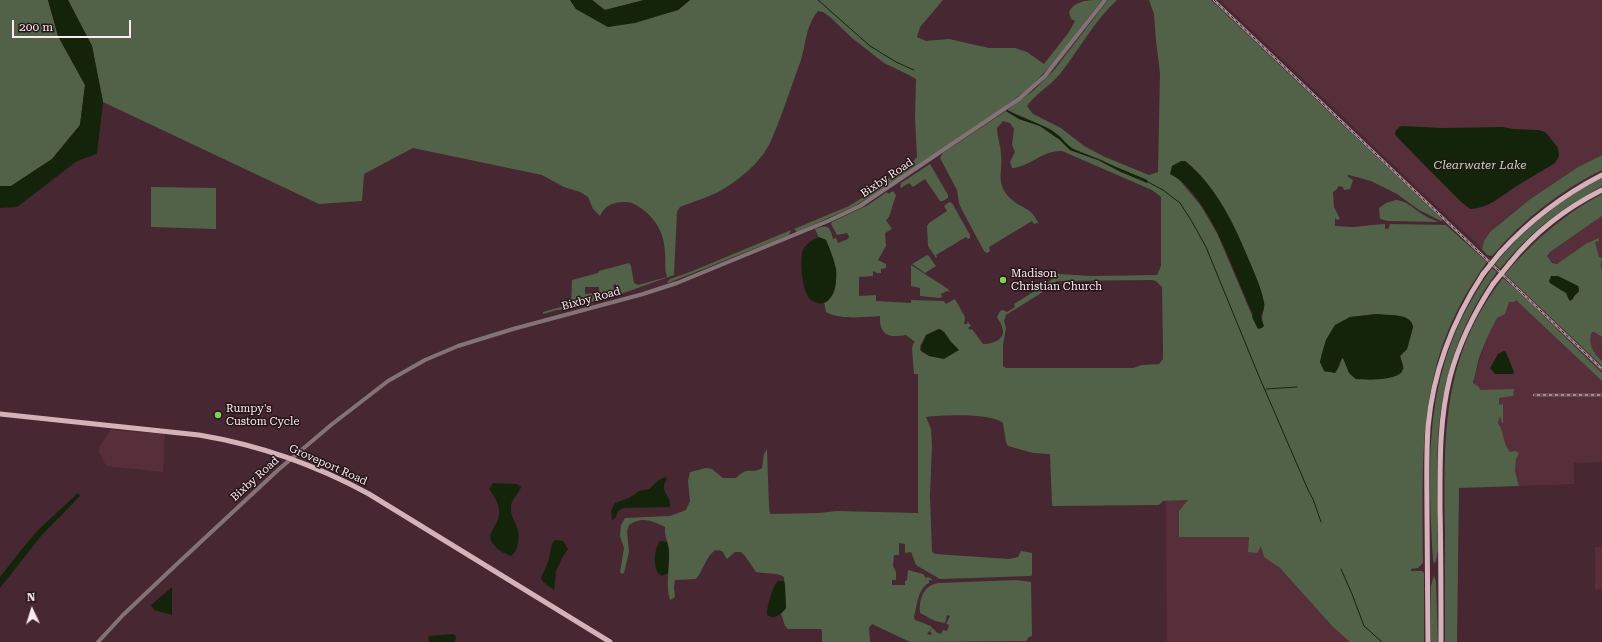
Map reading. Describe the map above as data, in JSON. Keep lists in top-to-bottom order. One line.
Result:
{"streets":{"main road":["Groveport Road"],"street":["Bixby Road"]},"crossings":[["Bixby Road","Groveport Road"]],"water":["Clearwater Lake"],"places":["Madison Christian Church","Rumpy's Custom Cycle"],"scale_bar":"200 m","north":"top"}
